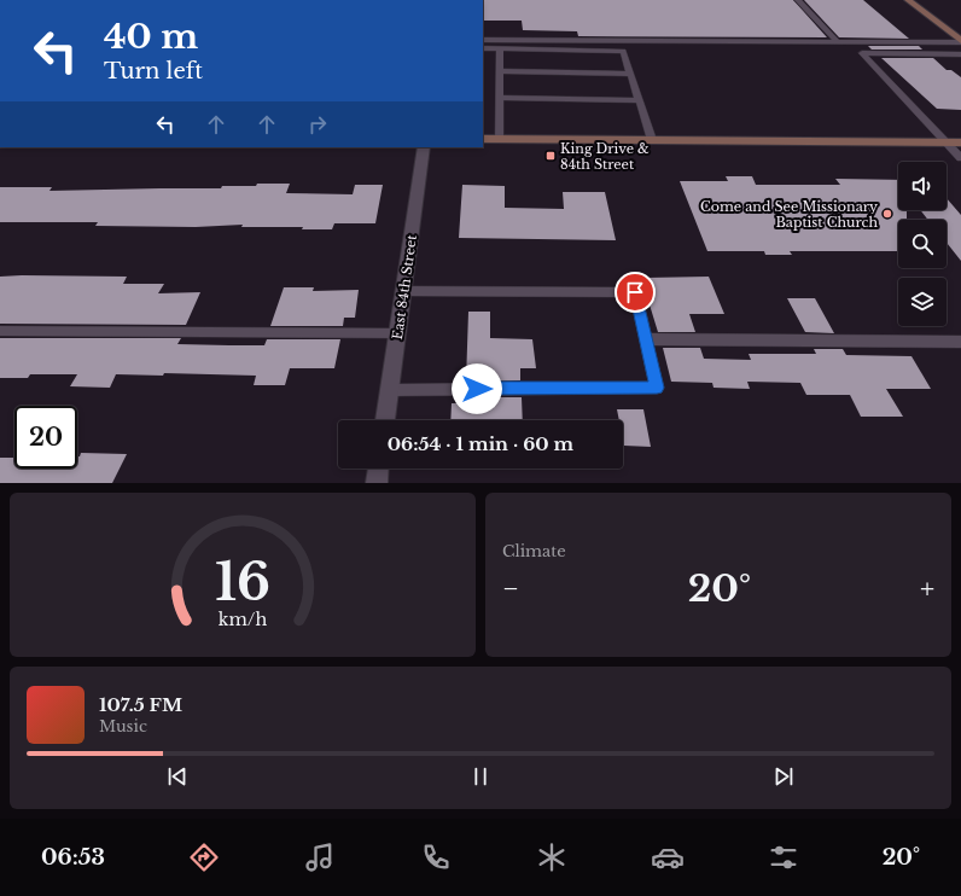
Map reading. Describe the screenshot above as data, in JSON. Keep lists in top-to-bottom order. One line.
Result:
{"streets":{"street":["East 84th Street"]},"places":{"transit":["King Drive & 84th Street"],"other":["Come and See Missionary Baptist Church"]},"page":{"turn":["40 m","Turn left"],"limit":"20","trip":"06:54 · 1 min · 60 m","tile":"Climate","heat":["−","20°","+"],"song":["107.5 FM","Music"],"tabs":["06:53","20°"],"gauge":["16","km/h"]}}
